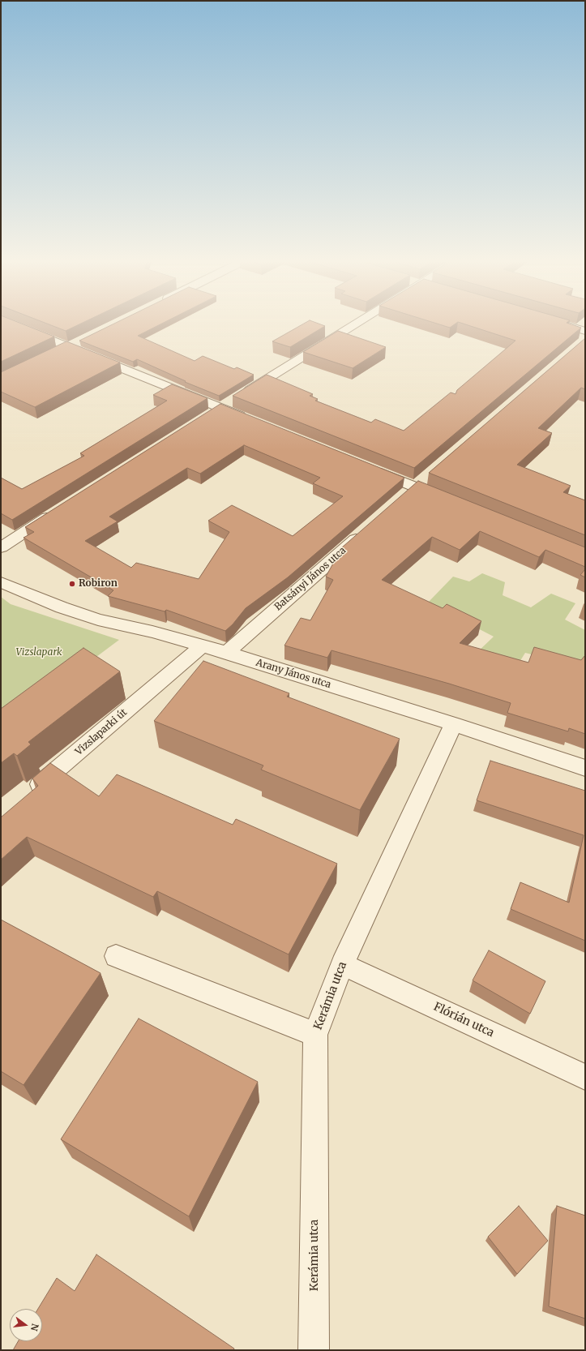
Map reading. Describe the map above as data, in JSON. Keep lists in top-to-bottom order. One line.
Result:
{"streets":{"street":["Batsányi János utca","Arany János utca","Vizslaparki út","Kerámia utca","Flórián utca"]},"crossings":[["Batsányi János utca","Arany János utca"],["Arany János utca","Vizslaparki út"],["Arany János utca","Kerámia utca"],["Kerámia utca","Flórián utca"]],"parks":["Vizslapark"],"places":["Robiron"],"north":"right"}
